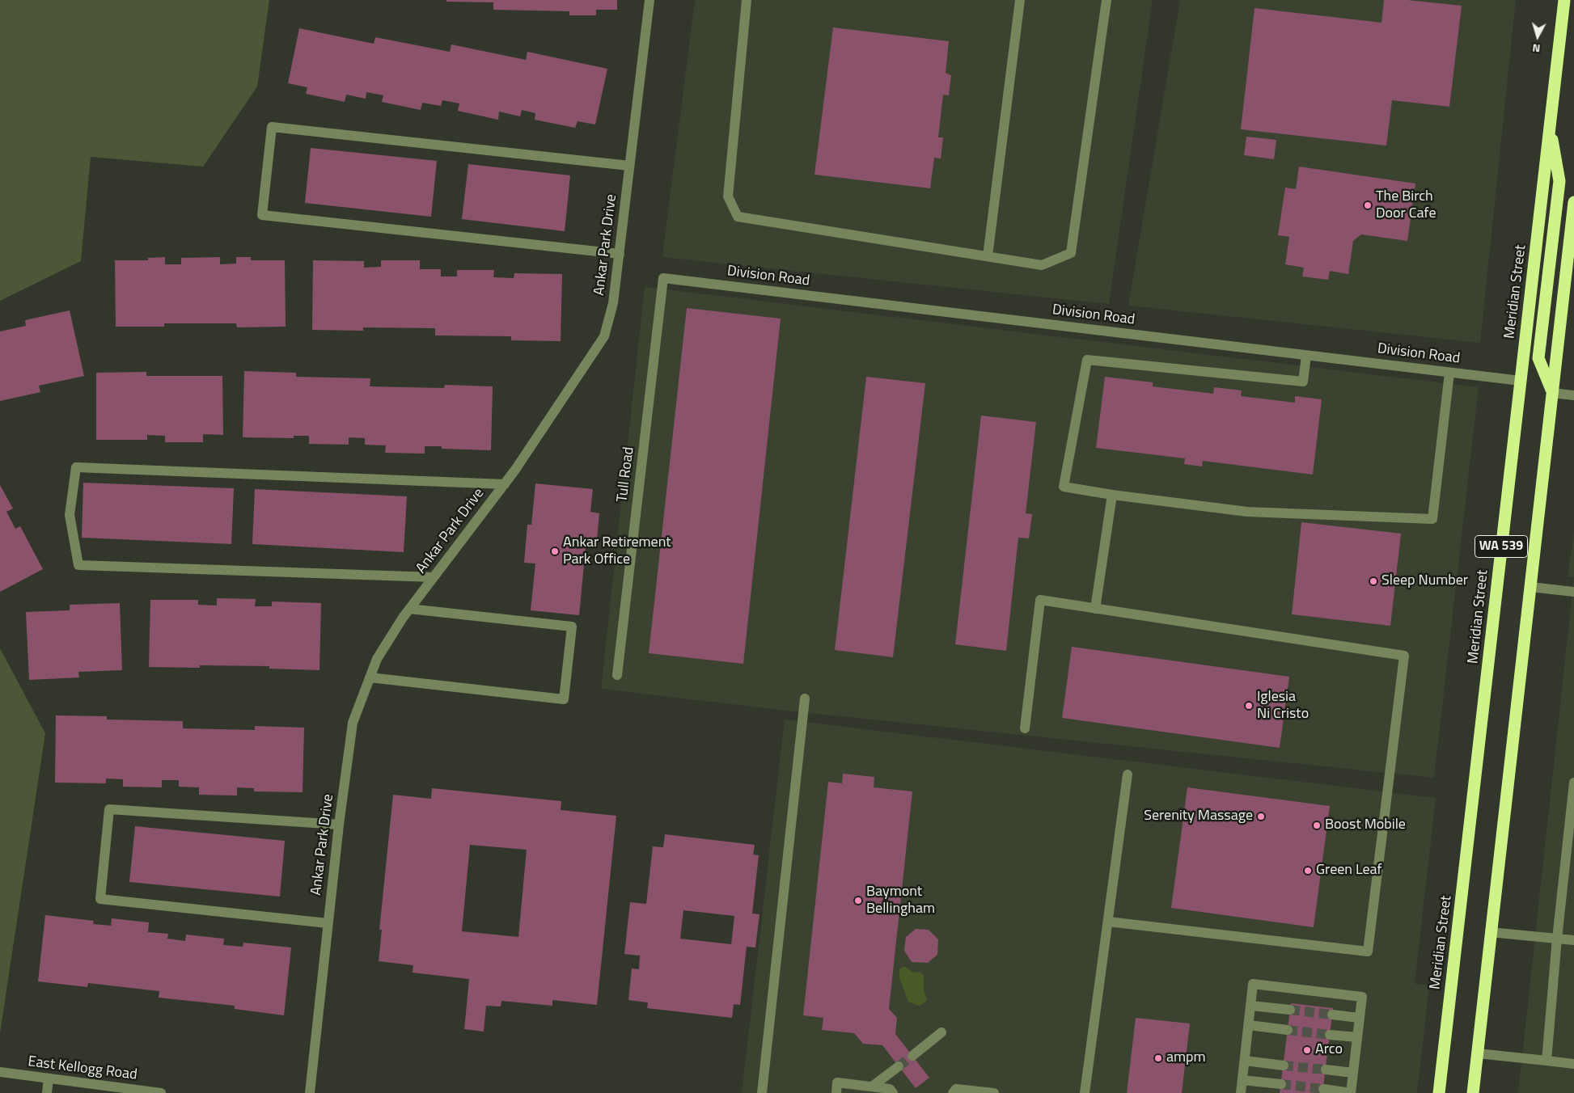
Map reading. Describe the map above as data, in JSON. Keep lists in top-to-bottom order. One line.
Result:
{"streets":{"highway":["Meridian Street","WA 539"],"street":["Ankar Park Drive","Division Road","Tull Road","East Kellogg Road"]},"crossings":[["Division Road","Meridian Street"],["Division Road","Tull Road"]],"places":["The Birch Door Cafe","Ankar Retirement Park Office","Sleep Number","Iglesia Ni Cristo","Serenity Massage","Boost Mobile","Green Leaf","Baymont Bellingham","Arco","ampm"],"north":"bottom"}
